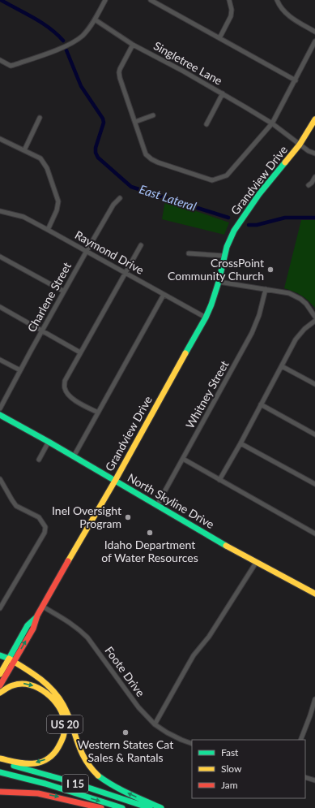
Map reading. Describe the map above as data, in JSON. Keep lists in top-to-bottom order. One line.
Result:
{"streets":{"main road":["Grandview Drive","North Skyline Drive","US 20","I 15"],"street":["Singletree Lane","Raymond Drive","Charlene Street","Whitney Street","Foote Drive"]},"crossings":[["Singletree Lane","Grandview Drive"],["Grandview Drive","Raymond Drive"],["Grandview Drive","North Skyline Drive"],["Grandview Drive","Foote Drive"],["Raymond Drive","Charlene Street"],["Whitney Street","North Skyline Drive"]],"water":["East Lateral"],"places":["CrossPoint Community Church","Inel Oversight Program","Idaho Department of Water Resources","Western States Cat Sales & Rantals"],"legend":["Fast","Slow","Jam"]}
